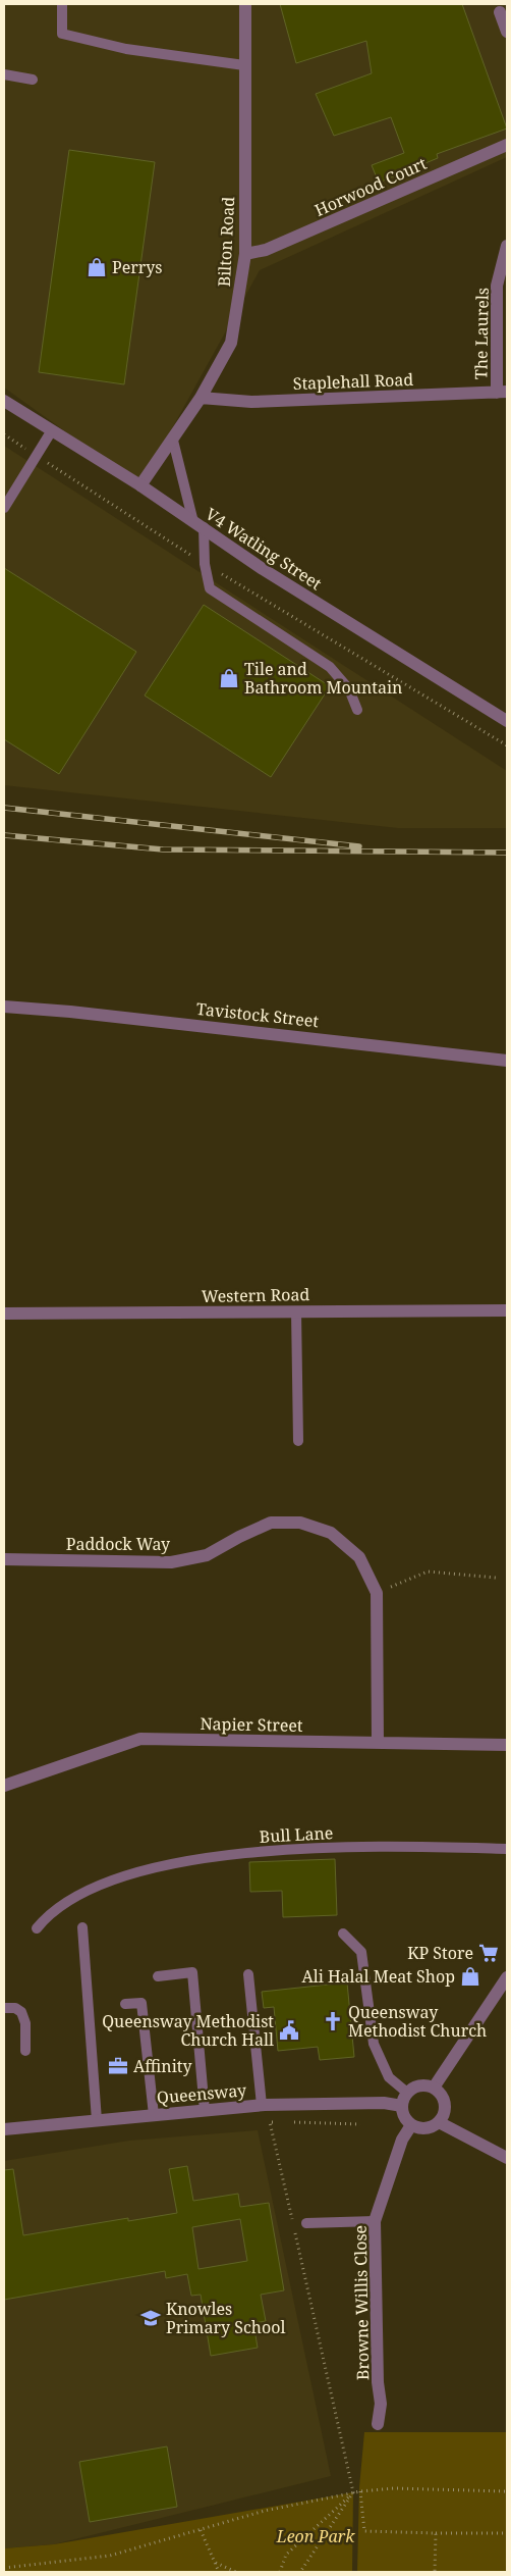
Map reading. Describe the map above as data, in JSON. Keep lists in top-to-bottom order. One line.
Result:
{"streets":{"street":["Horwood Court","Bilton Road","The Laurels","Staplehall Road","V4 Watling Street","Tavistock Street","Western Road","Paddock Way","Napier Street","Queensway","Browne Willis Close"],"lane":["Bull Lane"]},"crossings":[["Horwood Court","Bilton Road"],["Bilton Road","Staplehall Road"],["Bilton Road","V4 Watling Street"],["The Laurels","Staplehall Road"],["Paddock Way","Napier Street"],["Queensway","Browne Willis Close"]],"parks":["Leon Park"],"places":{"shop":["Perrys","Tile and Bathroom Mountain","Ali Halal Meat Shop"],"supermarket":["KP Store"],"church":["Queensway Methodist Church"],"public building":["Queensway Methodist Church Hall"],"office":["Affinity"],"school or university":["Knowles Primary School"]}}
